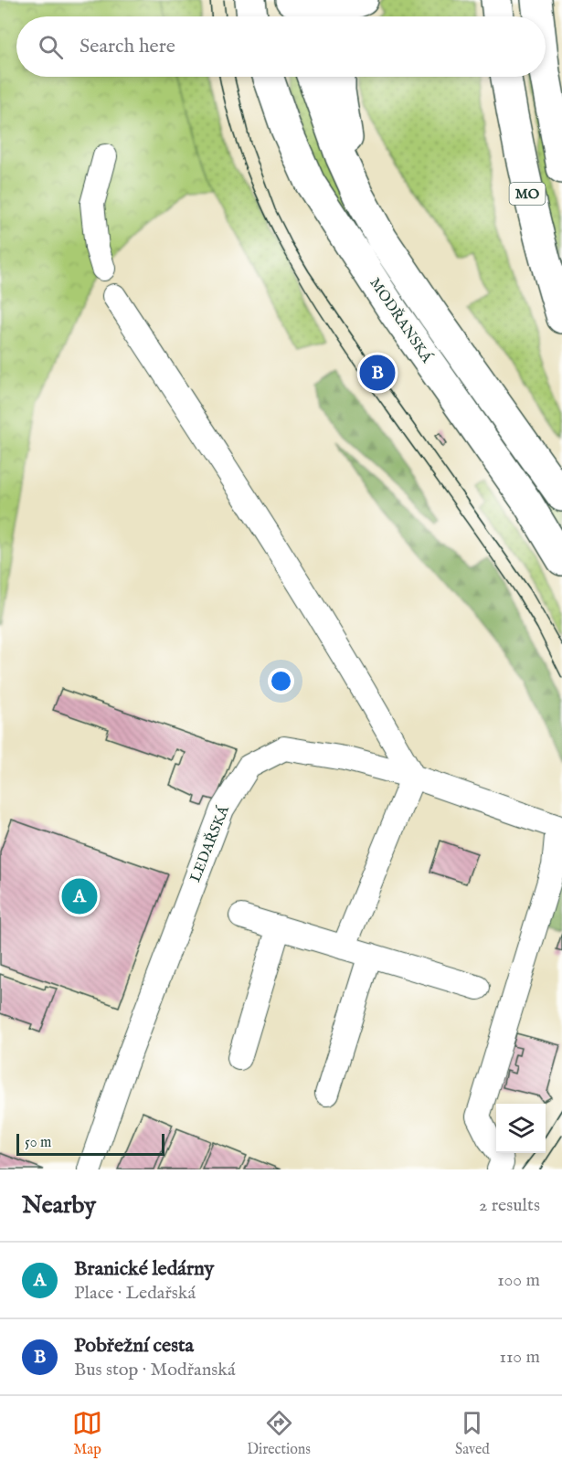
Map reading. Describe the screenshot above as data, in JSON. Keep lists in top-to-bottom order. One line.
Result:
{"streets":{"main road":["MO","MODŘANSKÁ"],"street":["LEDAŘSKÁ"]},"scale_bar":"50 m","page":{"search":"Search here","pins":["B","A"],"scale":"50 m","heading":["Nearby","2 results"],"list":[{"mark":"A","name":"Branické ledárny","note":"Place · Ledařská","value":"100 m"},{"mark":"B","name":"Pobřežní cesta","note":"Bus stop · Modřanská","value":"110 m"}],"nav":["Map","Directions","Saved"]}}
